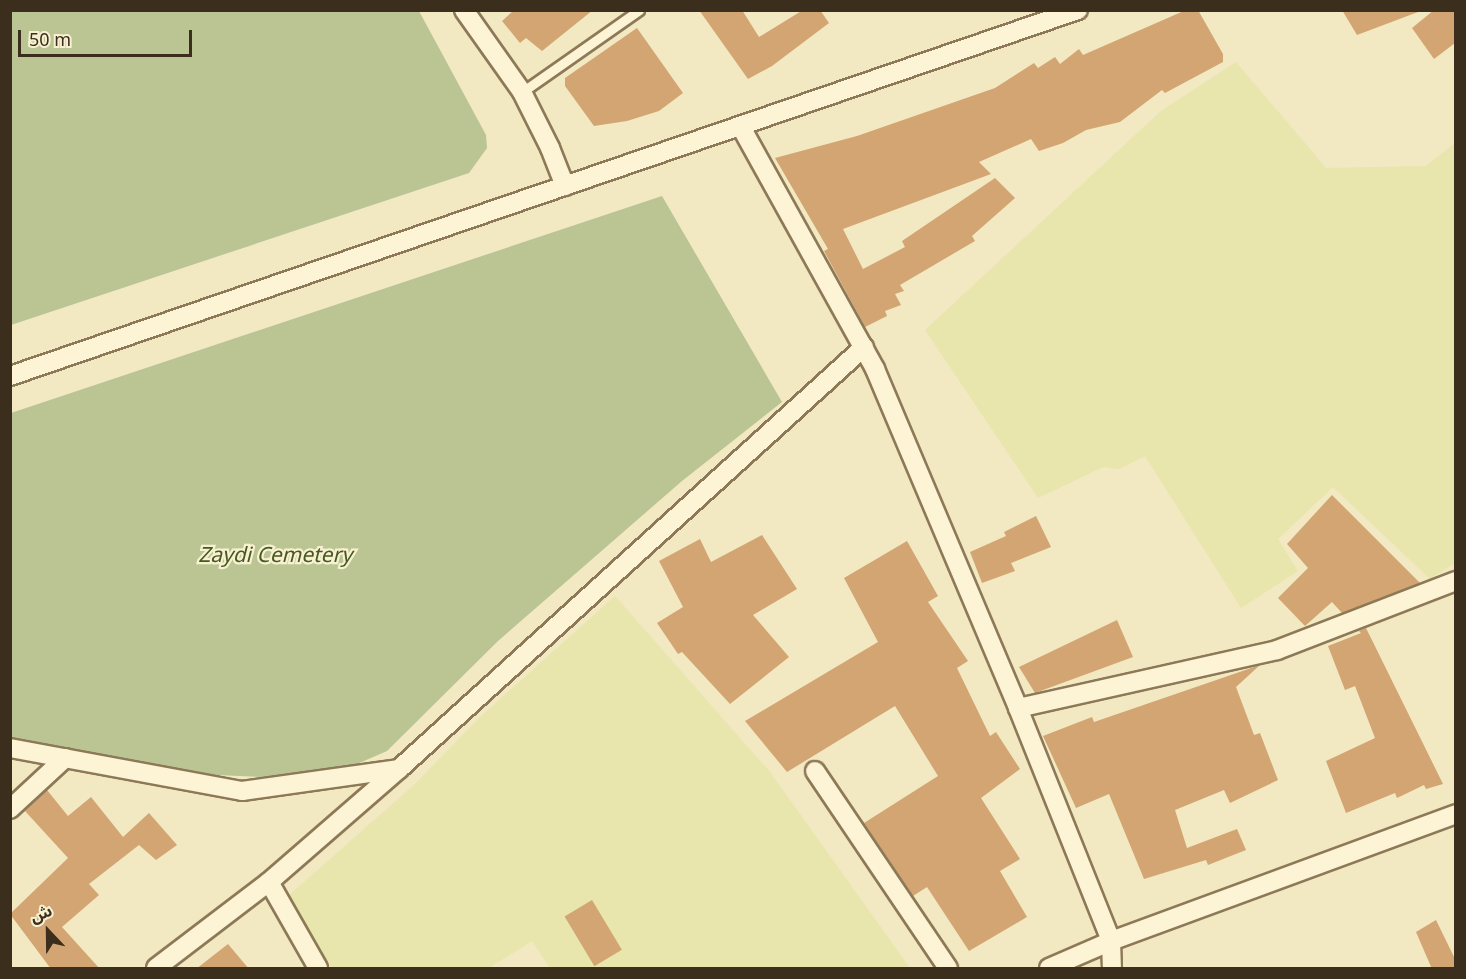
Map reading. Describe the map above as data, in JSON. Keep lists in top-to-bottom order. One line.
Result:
{"parks":["Zaydi Cemetery"],"scale_bar":"50 m","north":"top"}
